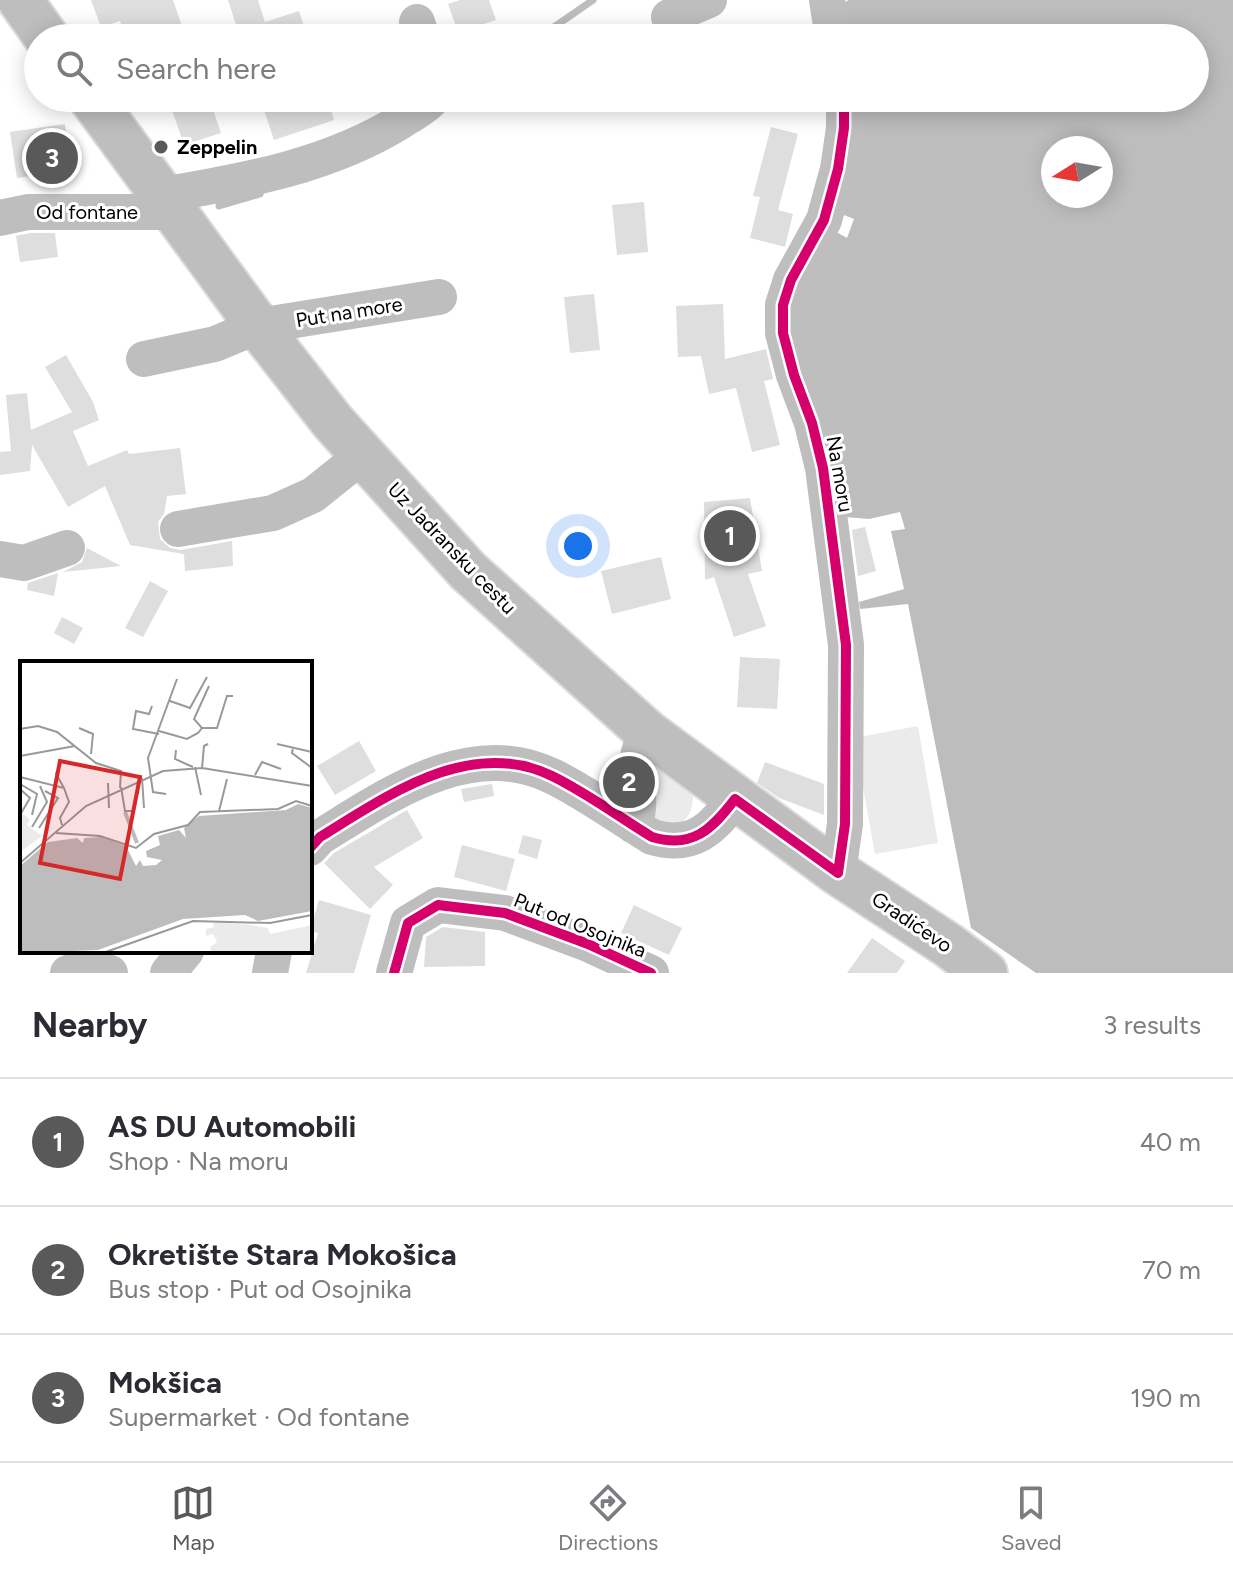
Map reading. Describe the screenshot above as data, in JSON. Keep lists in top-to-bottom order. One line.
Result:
{"streets":{"main road":["Uz Jadransku cestu","Gradićevo"],"street":["Od fontane","Put na more","Na moru","Put od Osojnika"]},"crossings":[["Od fontane","Uz Jadransku cestu"],["Put na more","Uz Jadransku cestu"],["Na moru","Uz Jadransku cestu"],["Na moru","Gradićevo"],["Uz Jadransku cestu","Gradićevo"]],"places":["Zeppelin"],"north":"left","page":{"search":"Search here","pins":["3","1","2"],"heading":["Nearby","3 results"],"list":[{"mark":"1","name":"AS DU Automobili","note":"Shop · Na moru","value":"40 m"},{"mark":"2","name":"Okretište Stara Mokošica","note":"Bus stop · Put od Osojnika","value":"70 m"},{"mark":"3","name":"Mokšica","note":"Supermarket · Od fontane","value":"190 m"}],"nav":["Map","Directions","Saved"]}}
